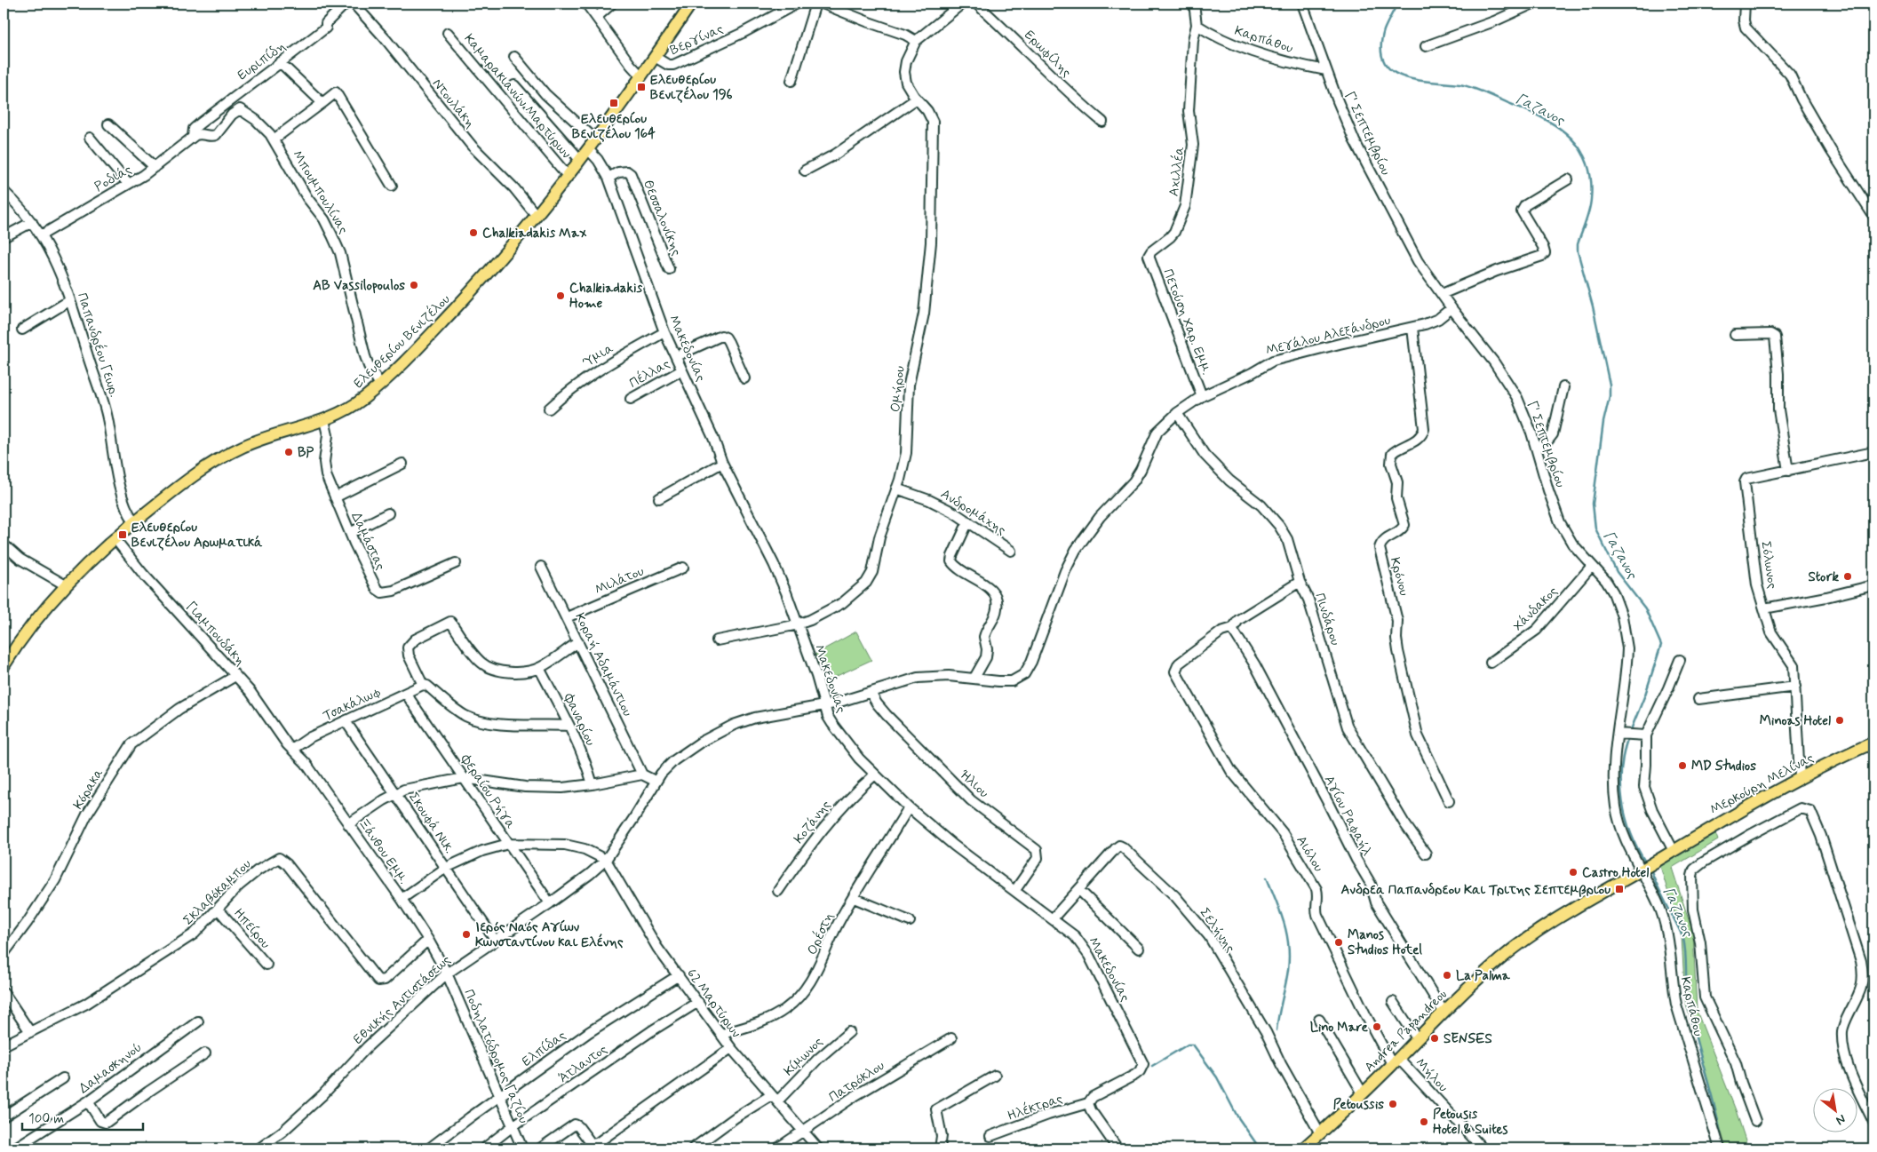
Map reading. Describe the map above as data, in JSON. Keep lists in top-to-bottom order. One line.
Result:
{"streets":{"main road":["Ελευθερίου Βενιζέλου","Μερκούρη Μελίνας","Andrea Papandreou"],"street":["Βεργίνας","Καρπάθου","Ερωφίλης","Ευριπίδη","Καμαρακιανών Μαρτύρων","Ντουλάκη","Γ' Σεπτεμβρίου","Αχιλλέα","Ροδιάς","Μπουμπουλίνας","Θεσσαλονίκης","Πετούση Χαρ. Εμμ.","Μεγάλου Αλεξάνδρου","Παπανδρέου Γεωρ.","Μακεδονίας","Ύμια","Πέλλας","Ομήρου","Ανδρομάχης","Δαμάστας","Σόλωνος","Κρόνου","Μιλάτου","Χάνδακος","Πινδάρου","Γιαμπουδάκη","Κοραή Αδαμάντιου","Τσακάλωφ","Φαναρίου","Ήλιου","Κόρακα","Φεραίου Ρήγα","Αγίου Ραφαήλ","Κοζάνης","Σκουφά Νικ.","Ξάνθου Εμμ.","Αιόλου","Σκλαβόκαμπου","Ηπείρου","Σελήνης","Ορέστη","Εθνικής Αντιστάσεως","62 Μαρτύρων","Ελπίδας","Ποδηλατόδρομος Γαζίου","Κίμωνος","Άτλαντος","Δαμασκηνού","Μήλου","Πατρόκλου","Ηλέκτρας"]},"crossings":[["Βεργίνας","Ελευθερίου Βενιζέλου"],["Καρπάθου","Γ' Σεπτεμβρίου"],["Καρπάθου","Αχιλλέα"],["Καρπάθου","Μερκούρη Μελίνας"],["Καρπάθου","Andrea Papandreou"],["Ευριπίδη","Ροδιάς"],["Ευριπίδη","Μπουμπουλίνας"],["Καμαρακιανών Μαρτύρων","Ελευθερίου Βενιζέλου"],["Ντουλάκη","Ελευθερίου Βενιζέλου"],["Γ' Σεπτεμβρίου","Μεγάλου Αλεξάνδρου"],["Γ' Σεπτεμβρίου","Χάνδακος"],["Γ' Σεπτεμβρίου","Μερκούρη Μελίνας"],["Γ' Σεπτεμβρίου","Andrea Papandreou"],["Αχιλλέα","Πετούση Χαρ. Εμμ."],["Ροδιάς","Μπουμπουλίνας"],["Ροδιάς","Παπανδρέου Γεωρ."],["Μπουμπουλίνας","Ελευθερίου Βενιζέλου"],["Θεσσαλονίκης","Μακεδονίας"],["Πετούση Χαρ. Εμμ.","Μεγάλου Αλεξάνδρου"],["Μεγάλου Αλεξάνδρου","Μακεδονίας"],["Μεγάλου Αλεξάνδρου","Κρόνου"],["Μεγάλου Αλεξάνδρου","Πινδάρου"],["Μεγάλου Αλεξάνδρου","Ήλιου"],["Μεγάλου Αλεξάνδρου","Εθνικής Αντιστάσεως"],["Ελευθερίου Βενιζέλου","Παπανδρέου Γεωρ."],["Ελευθερίου Βενιζέλου","Μακεδονίας"],["Ελευθερίου Βενιζέλου","Δαμάστας"],["Ελευθερίου Βενιζέλου","Γιαμπουδάκη"],["Μακεδονίας","Ύμια"],["Μακεδονίας","Πέλλας"],["Μακεδονίας","Ομήρου"],["Μακεδονίας","Ήλιου"],["Μακεδονίας","Κοζάνης"],["Μακεδονίας","Σελήνης"],["Μακεδονίας","Ορέστη"],["Μακεδονίας","Ηλέκτρας"],["Ομήρου","Ανδρομάχης"],["Σόλωνος","Μερκούρη Μελίνας"],["Μιλάτου","Κοραή Αδαμάντιου"],["Γιαμπουδάκη","Τσακάλωφ"],["Γιαμπουδάκη","Κόρακα"],["Γιαμπουδάκη","Ξάνθου Εμμ."],["Τσακάλωφ","Φεραίου Ρήγα"],["Τσακάλωφ","Σκουφά Νικ."],["Τσακάλωφ","Ξάνθου Εμμ."],["Μερκούρη Μελίνας","Andrea Papandreou"],["Φεραίου Ρήγα","Εθνικής Αντιστάσεως"],["Αγίου Ραφαήλ","Αιόλου"],["Αγίου Ραφαήλ","Andrea Papandreou"],["Σκουφά Νικ.","Εθνικής Αντιστάσεως"],["Ξάνθου Εμμ.","Σκλαβόκαμπου"],["Ξάνθου Εμμ.","Εθνικής Αντιστάσεως"],["Ξάνθου Εμμ.","Ποδηλατόδρομος Γαζίου"],["Αιόλου","Andrea Papandreou"],["Αιόλου","Μήλου"],["Σκλαβόκαμπου","Ηπείρου"],["Σελήνης","Andrea Papandreou"],["Ορέστη","62 Μαρτύρων"],["Εθνικής Αντιστάσεως","62 Μαρτύρων"],["Εθνικής Αντιστάσεως","Ποδηλατόδρομος Γαζίου"],["62 Μαρτύρων","Ελπίδας"],["62 Μαρτύρων","Κίμωνος"],["62 Μαρτύρων","Άτλαντος"],["62 Μαρτύρων","Πατρόκλου"],["Andrea Papandreou","Μήλου"],["Ελπίδας","Ποδηλατόδρομος Γαζίου"],["Ποδηλατόδρομος Γαζίου","Άτλαντος"]],"water":["Γαζανος"],"places":{"transit":["Ελευθερίου Βενιζέλου 196","Ελευθερίου Βενιζέλου 164","Ελευθερίου Βενιζέλου Αρωματικά","Ανδρεα Παπανδρεου Και Τριτης Σεπτεμβριου"],"other":["Chalkiadakis Max","AB Vassilopoulos","Chalkiadakis Home","BP","Stork","Minoas Hotel","MD Studios","Castro Hotel","Ιερός Ναός Αγίων Κωνσταντίνου και Ελένης","Manos Studios Hotel","La Palma","Lino Mare","SENSES","Petoussis","Petousis Hotel & Suites"]},"scale_bar":"100 m","north":"bottom right"}
